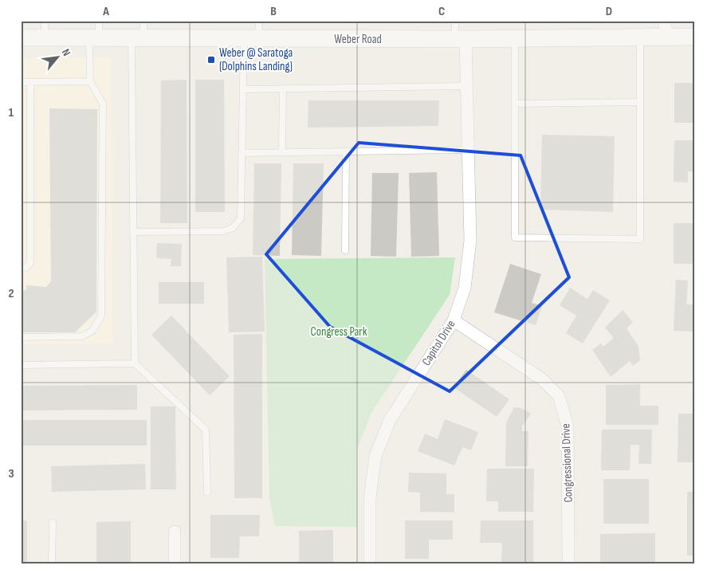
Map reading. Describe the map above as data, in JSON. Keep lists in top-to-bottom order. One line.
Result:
{"streets":{"main road":["Weber Road"],"street":["Capitol Drive","Congressional Drive"]},"crossings":[["Weber Road","Capitol Drive"],["Capitol Drive","Congressional Drive"]],"parks":["Congress Park"],"places":{"transit":["Weber @ Saratoga (Dolphins Landing)"]},"north":"top right","grid":{"columns":["A","B","C","D"],"rows":["1","2","3"]}}
